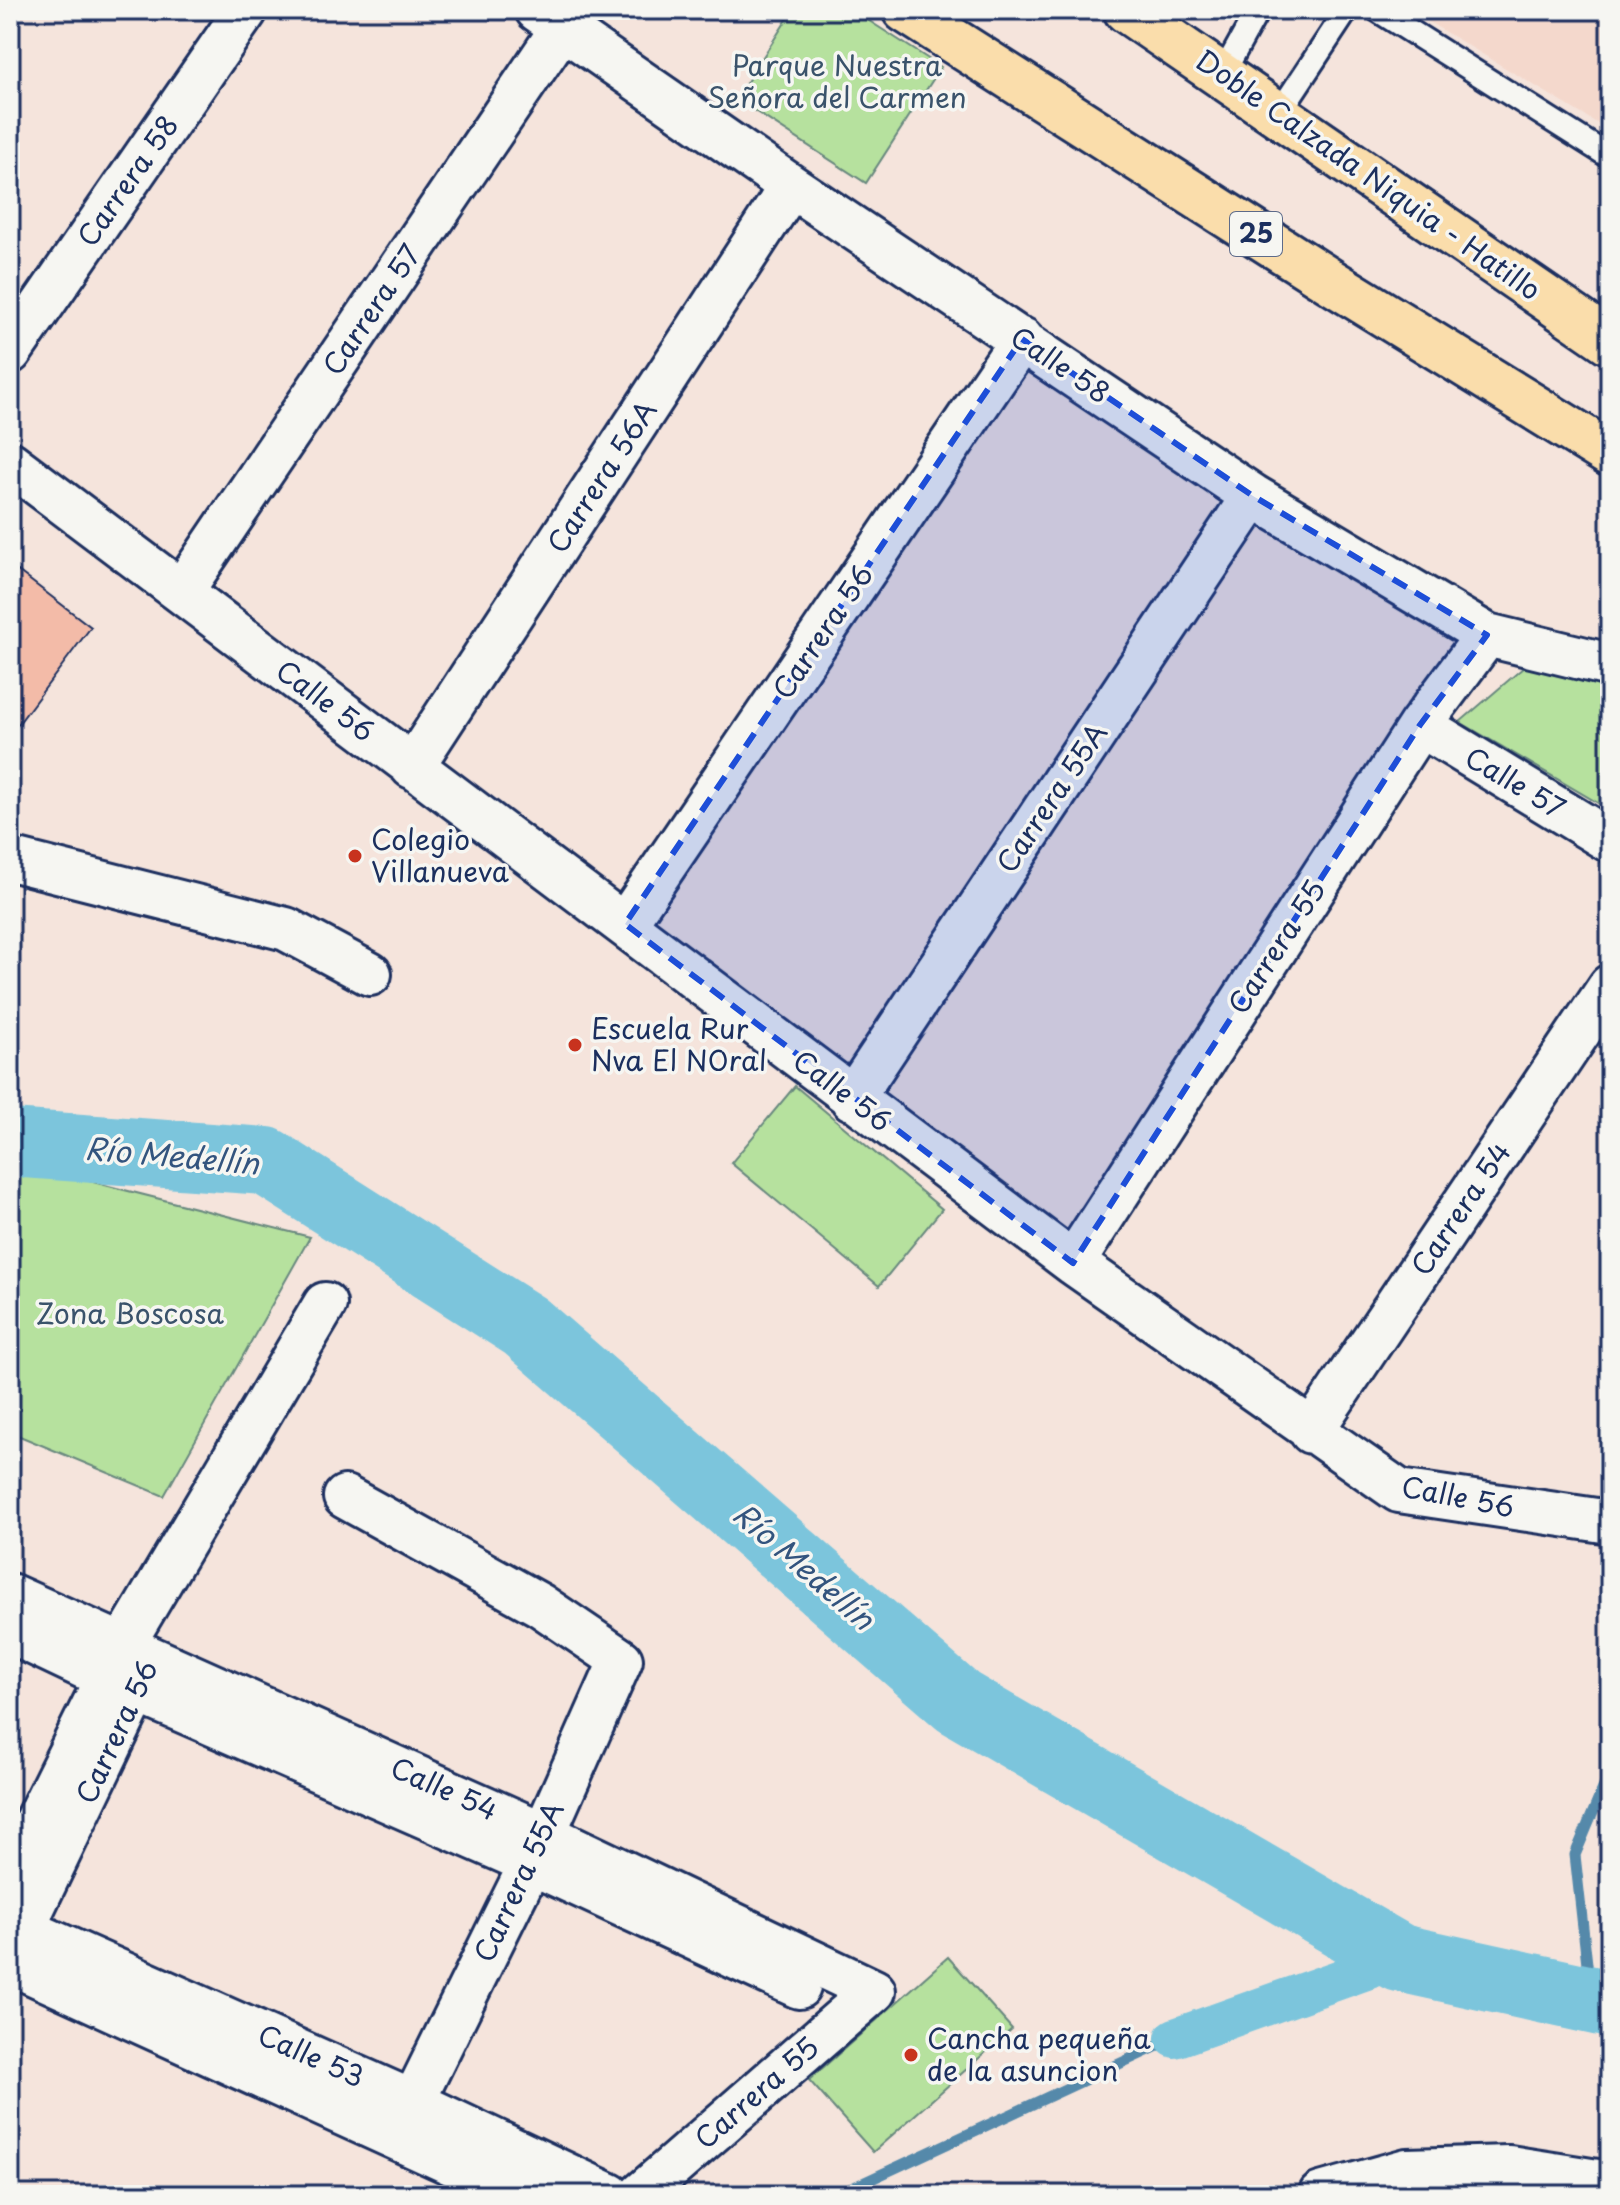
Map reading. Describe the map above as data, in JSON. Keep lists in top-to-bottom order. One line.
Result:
{"streets":{"highway":["Doble Calzada Niquia - Hatillo","25"],"street":["Carrera 58","Carrera 57","Calle 58","Carrera 56A","Carrera 56","Calle 56","Calle 57","Carrera 55A","Carrera 55","Carrera 54","Calle 54","Calle 53"]},"crossings":[["Carrera 57","Calle 58"],["Carrera 57","Calle 56"],["Calle 58","Carrera 56A"],["Calle 58","Carrera 56"],["Calle 58","Carrera 55A"],["Calle 58","Carrera 55"],["Carrera 56A","Calle 56"],["Carrera 56","Calle 56"],["Carrera 56","Calle 54"],["Carrera 56","Calle 53"],["Calle 56","Carrera 55A"],["Calle 56","Carrera 55"],["Calle 56","Carrera 54"],["Calle 57","Carrera 55"],["Carrera 55A","Calle 54"],["Carrera 55A","Calle 53"],["Carrera 55","Calle 54"]],"water":["Río Medellín"],"parks":["Parque Nuestra Señora del Carmen","Zona Boscosa"],"places":["Colegio Villanueva","Escuela Rur Nva El N0ral","Cancha pequeña de la asuncion"]}
